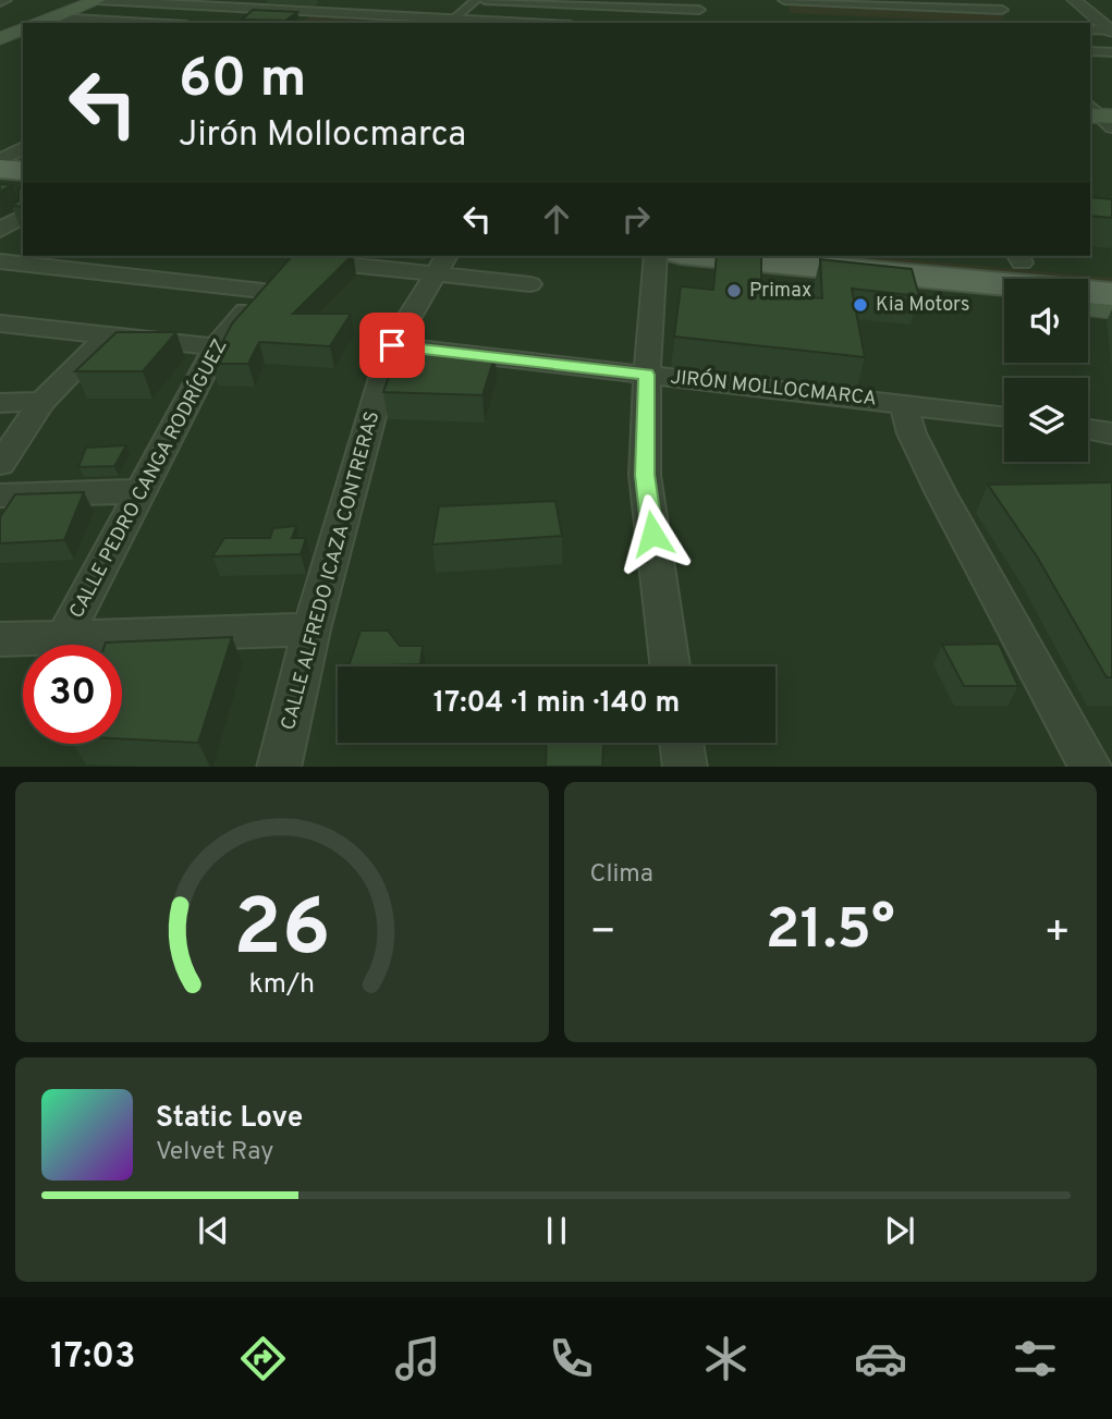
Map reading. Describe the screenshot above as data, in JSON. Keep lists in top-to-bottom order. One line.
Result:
{"streets":{"street":["JIRÓN MOLLOCMARCA","CALLE PEDRO CANGA RODRÍGUEZ","CALLE ALFREDO ICAZA CONTRERAS"]},"crossings":[["JIRÓN MOLLOCMARCA","CALLE ALFREDO ICAZA CONTRERAS"]],"places":["Primax","Kia Motors"],"page":{"turn":["60 m","Jirón Mollocmarca"],"limit":"30","trip":"17:04 · 1 min · 140 m","tile":"Clima","heat":["−","21.5°","+"],"song":["Static Love","Velvet Ray"],"tabs":"17:03","gauge":["26","km/h"]}}
